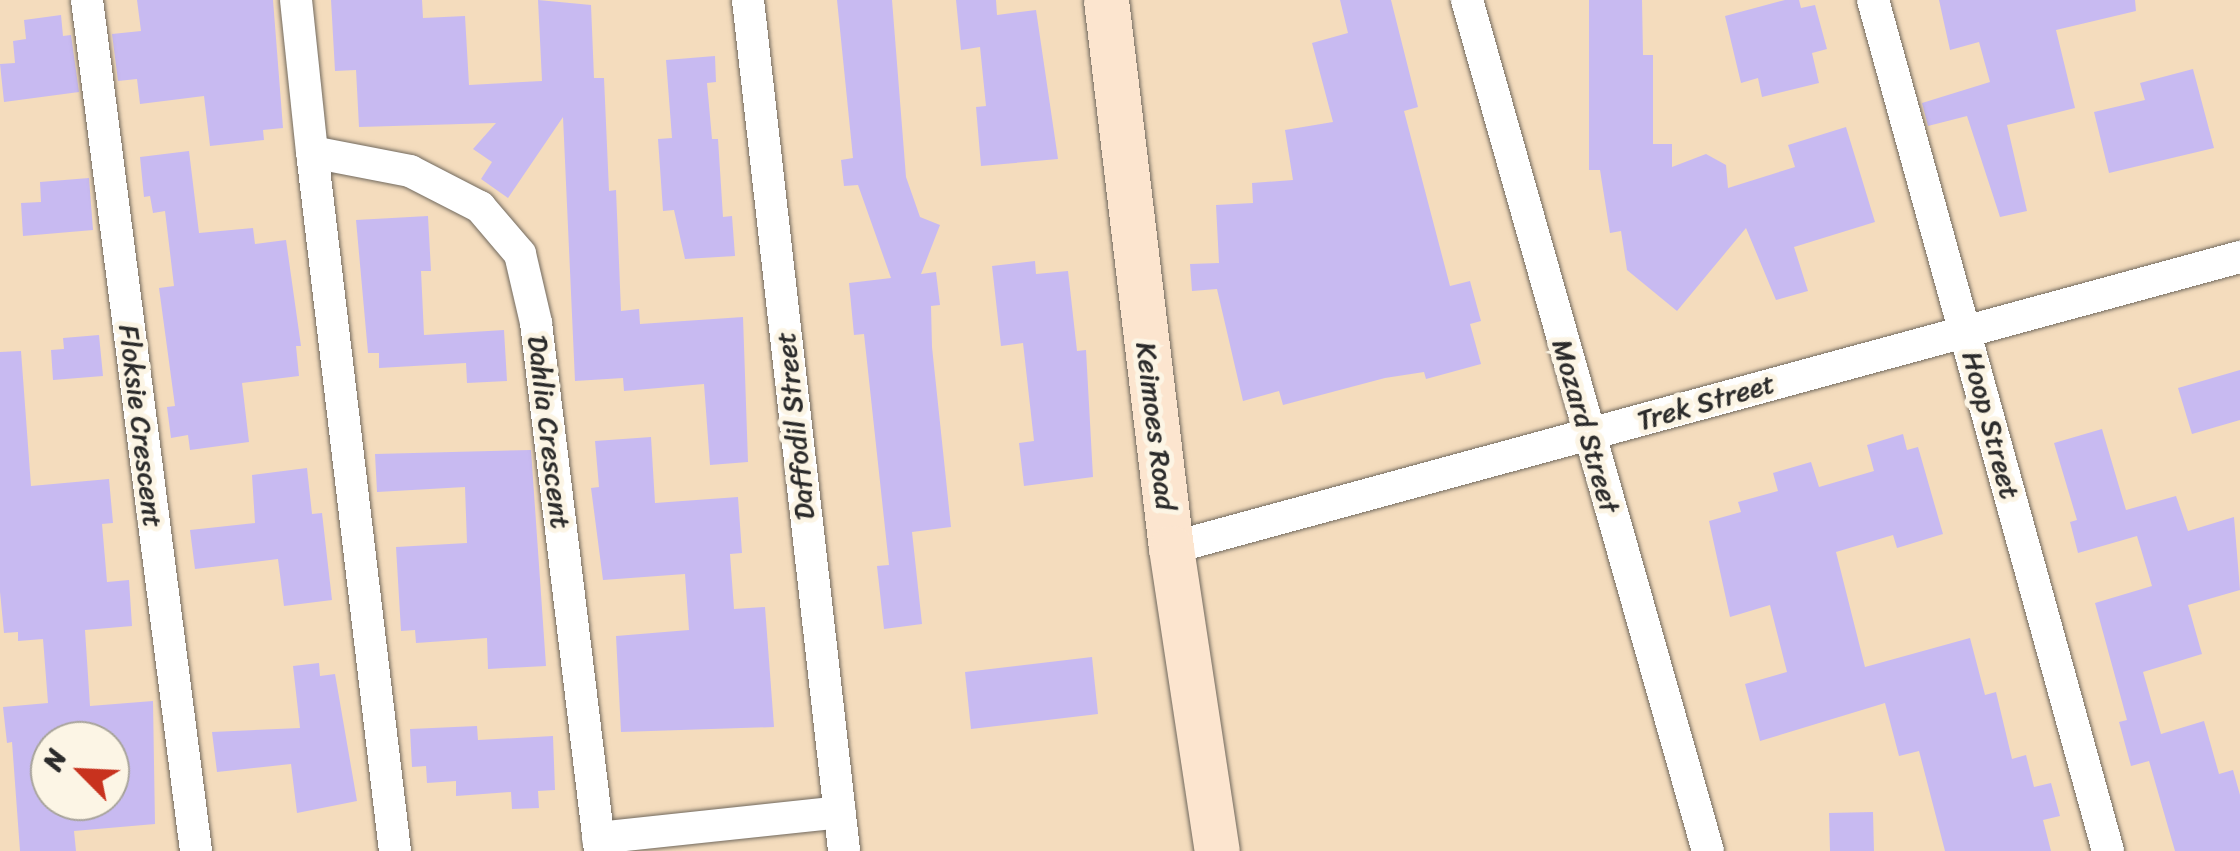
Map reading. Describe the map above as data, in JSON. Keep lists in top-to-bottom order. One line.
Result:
{"streets":{"street":["Trek Street","Hoop Street","Floksie Crescent","Daffodil Street","Keimoes Road","Mozard Street","Dahlia Crescent"]},"crossings":[["Trek Street","Hoop Street"],["Trek Street","Keimoes Road"],["Trek Street","Mozard Street"]],"north":"top left"}
